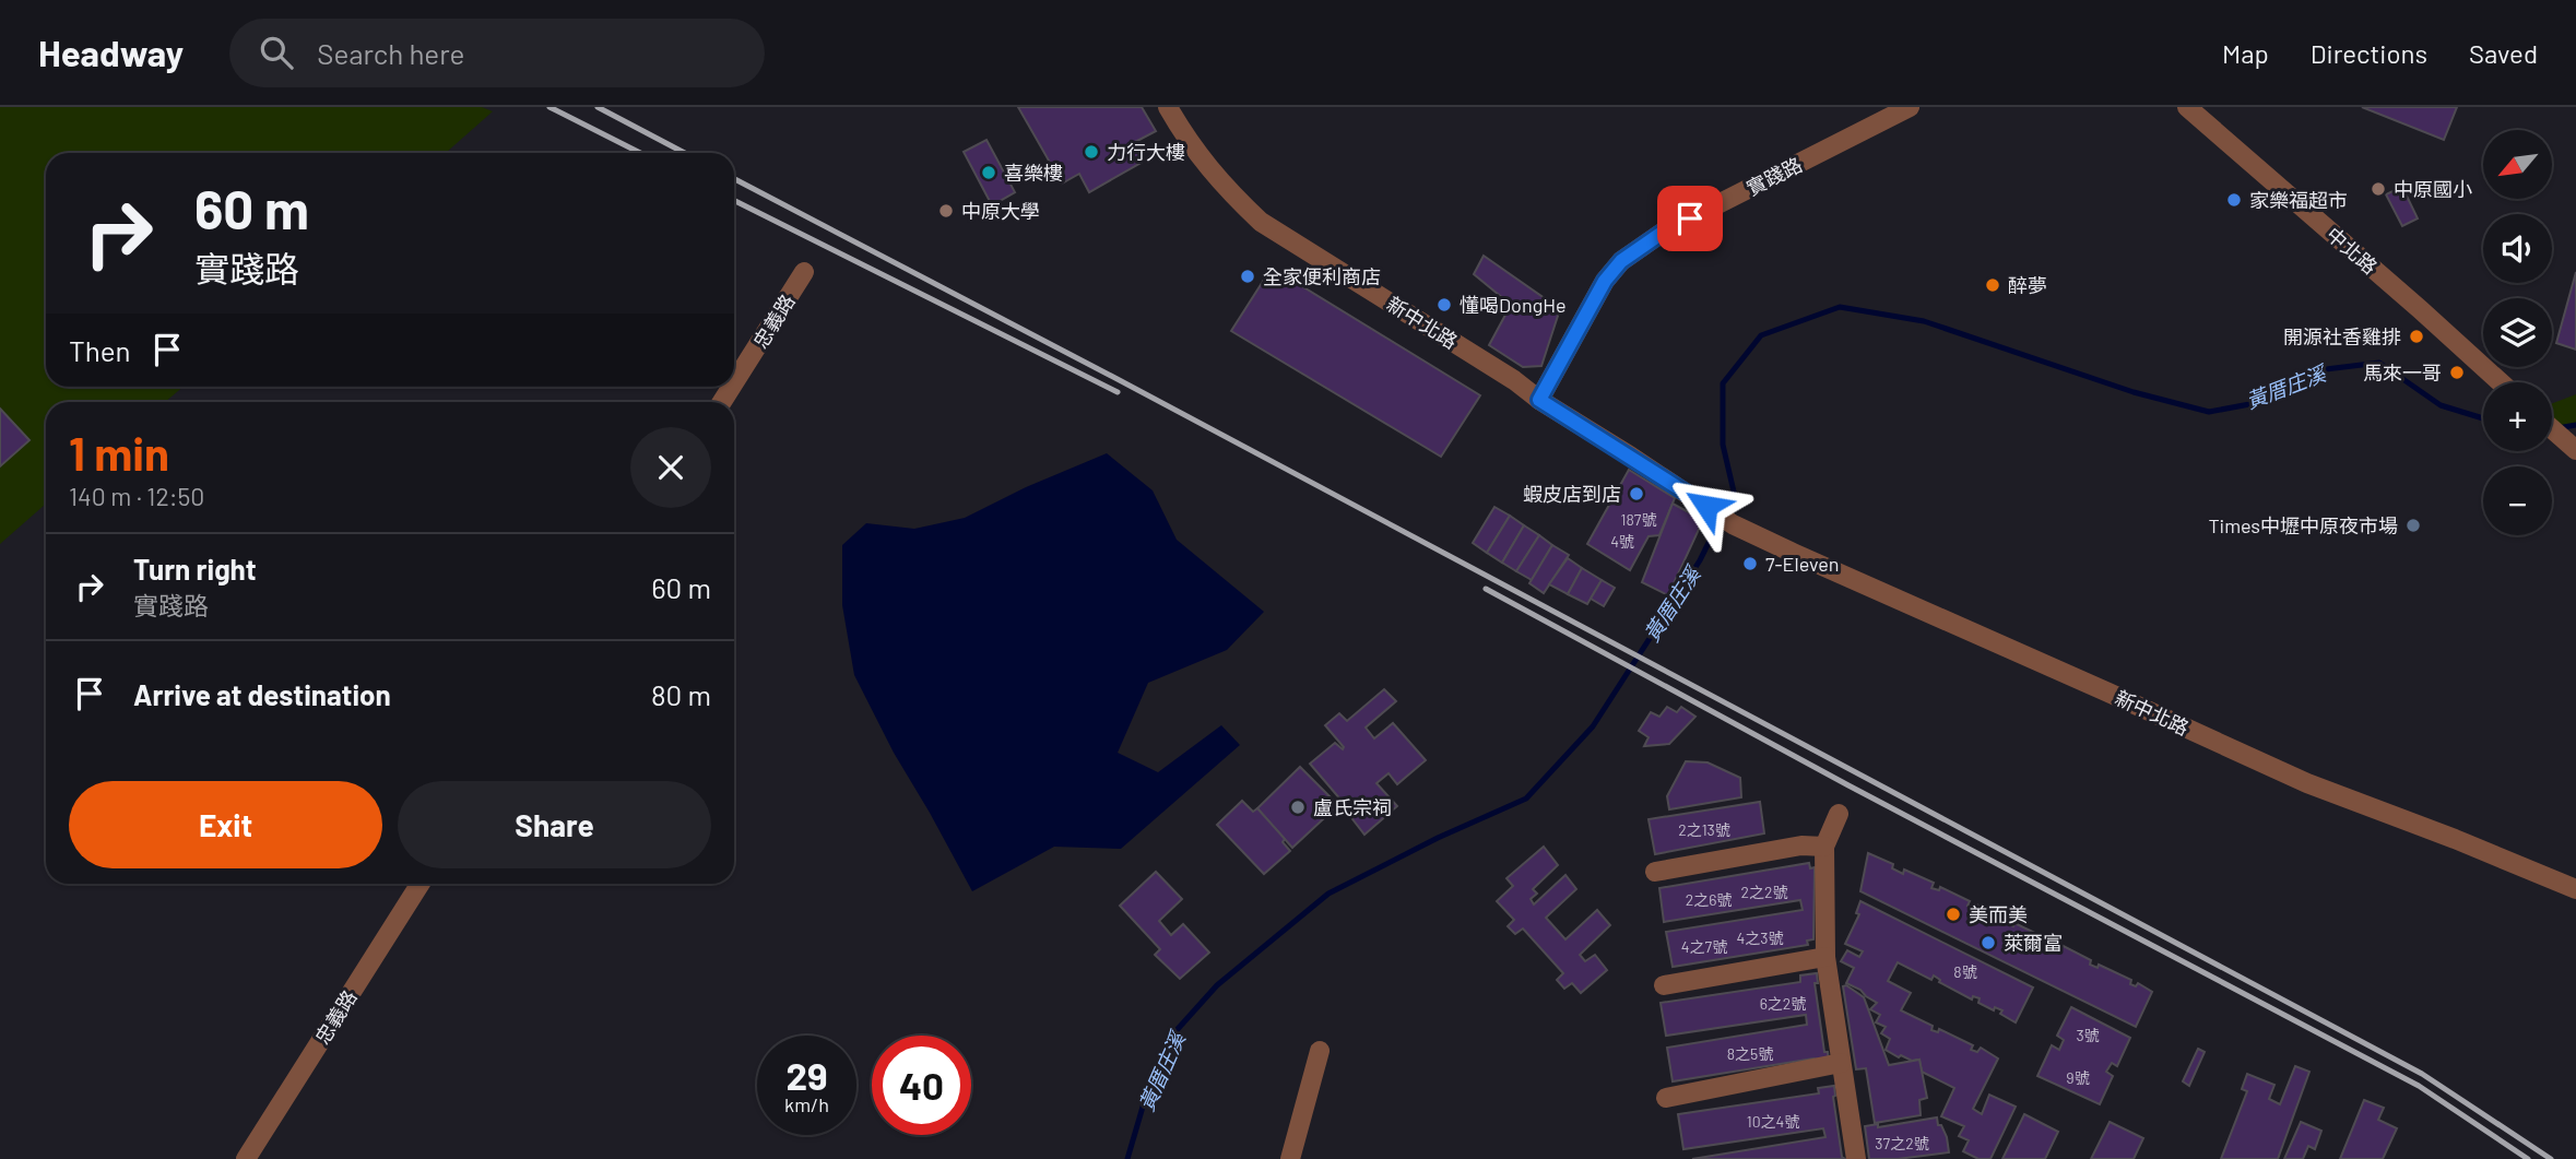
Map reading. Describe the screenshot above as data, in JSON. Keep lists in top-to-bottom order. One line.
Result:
{"streets":{"street":["實踐路","中北路","忠義路","新中北路"]},"crossings":[["實踐路","新中北路"]],"water":["黃厝庄溪"],"places":["力行大樓","喜樂樓","中原國小","家樂福超市","中原大學","全家便利商店","醉夢","懂喝DongHe","開源社香雞排","馬來一哥","蝦皮店到店","Times中壢中原夜市場","7-Eleven","盧氏宗祠","美而美","萊爾富"],"house_numbers":["187號","4號","2之13號","2之2號","2之6號","4之3號","4之7號","8號","6之2號","3號","8之5號","9號","10之4號","37之2號"],"north":"bottom left","page":{"header":"Headway","search":"Search here","nav":["Map","Directions","Saved"],"map_buttons":["+","−"],"turn":["60 m","實踐路"],"then":"Then","heading":["1 min","140 m · 12:50"],"list":[{"name":"Turn right","note":"實踐路","value":"60 m"},{"name":"Arrive at destination","value":"80 m"}],"buttons":["Exit","Share"],"speed":"29 km/h","limit":"40"}}
